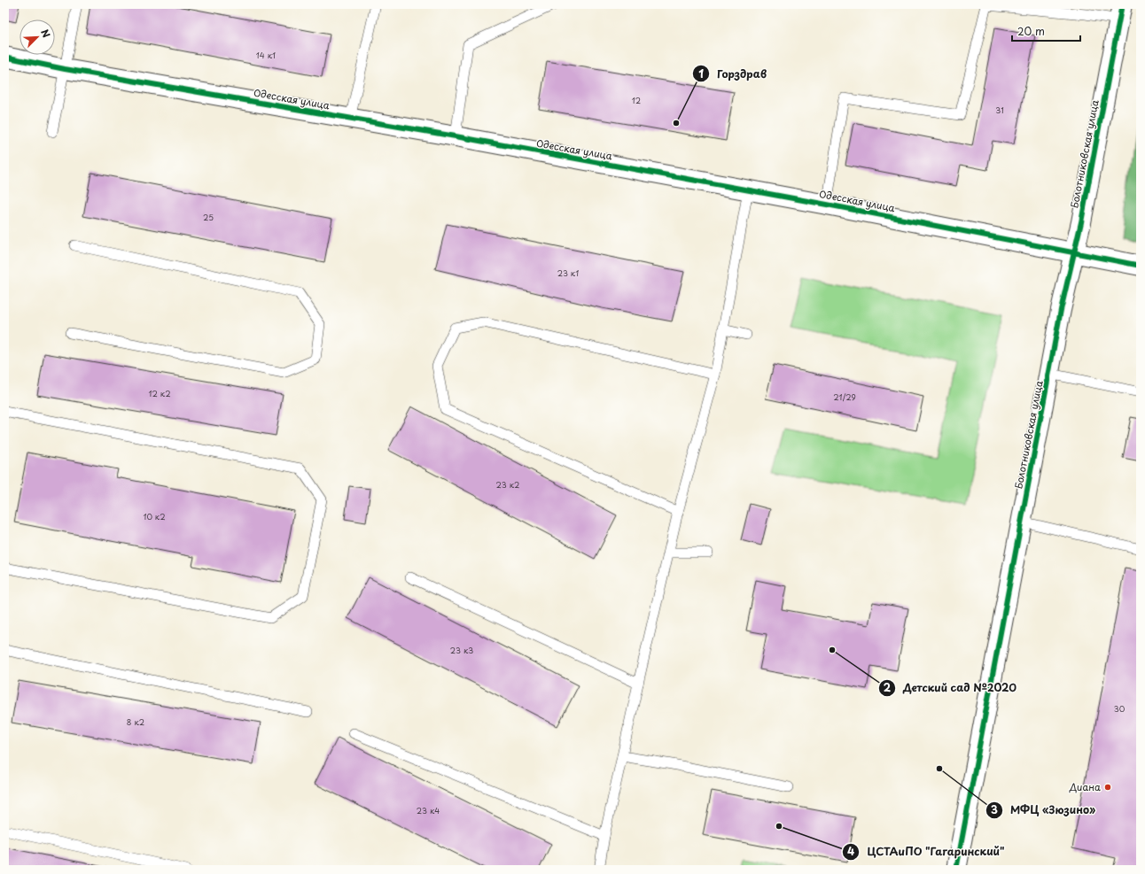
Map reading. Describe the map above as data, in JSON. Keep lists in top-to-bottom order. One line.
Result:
{"streets":{"street":["Одесская улица","Болотниковская улица"]},"crossings":[["Одесская улица","Болотниковская улица"]],"places":["Горздрав","Детский сад №2020","МФЦ «Зюзино»","Диана","ЦСТАиПО \"Гагаринский\""],"house_numbers":["14 к1","12","31","25","23 к1","12 к2","21/29","23 к2","10 к2","23 к3","30","8 к2","23 к4"],"scale_bar":"20 m","north":"top right"}
